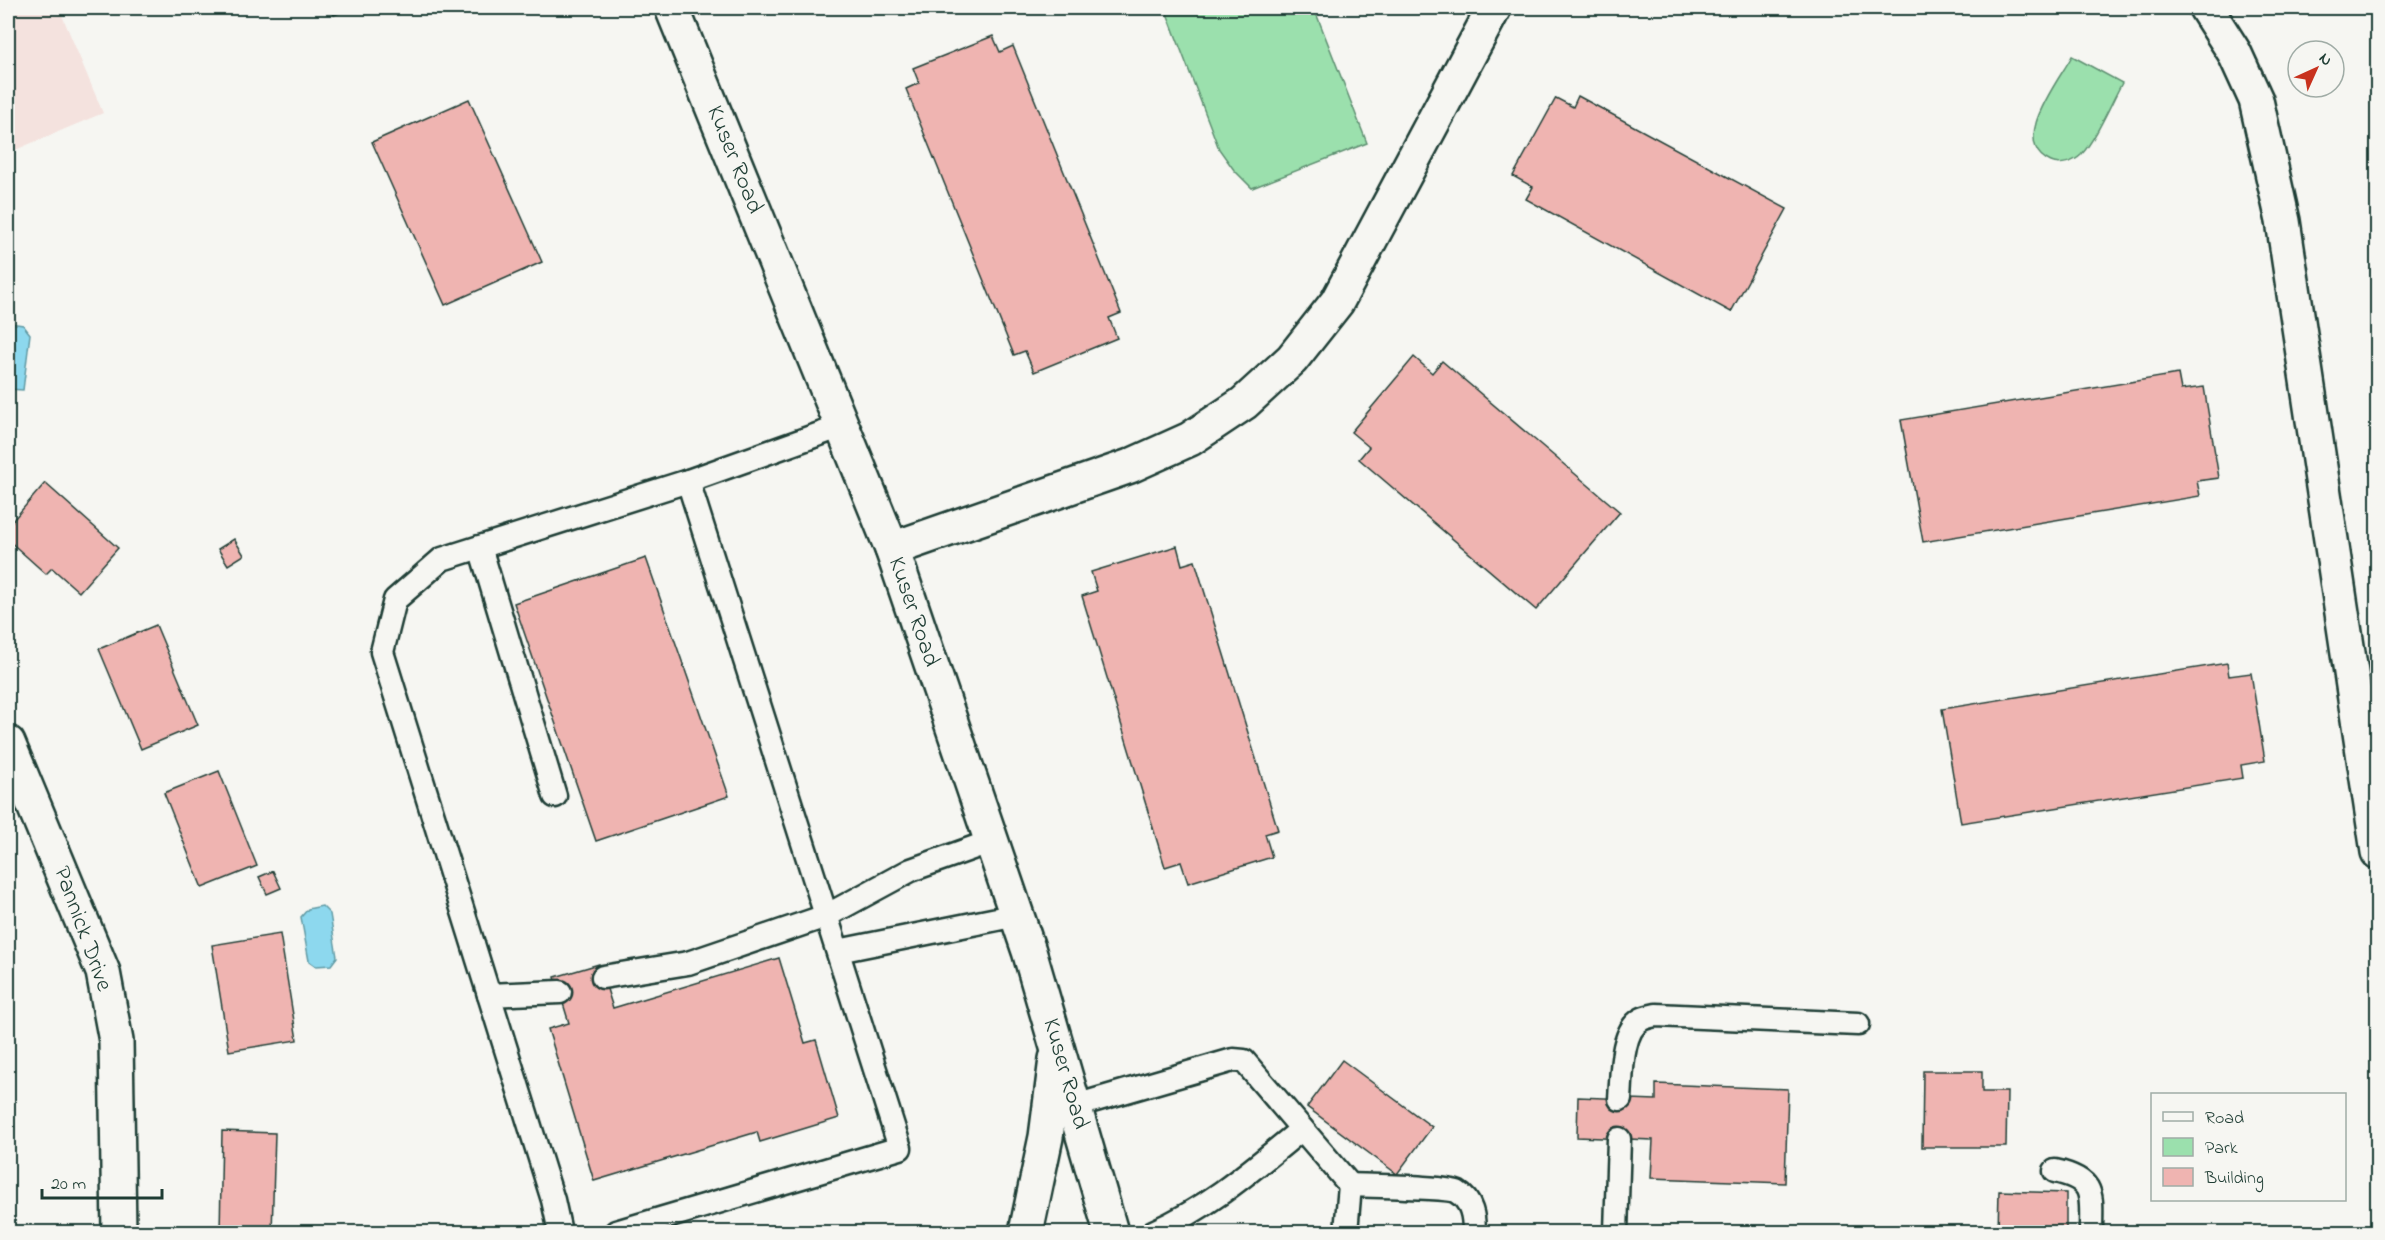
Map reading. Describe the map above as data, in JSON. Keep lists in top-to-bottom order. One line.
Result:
{"streets":{"street":["Kuser Road","Pannick Drive"]},"legend":["Road","Park","Building"],"scale_bar":"20 m","north":"top right"}
